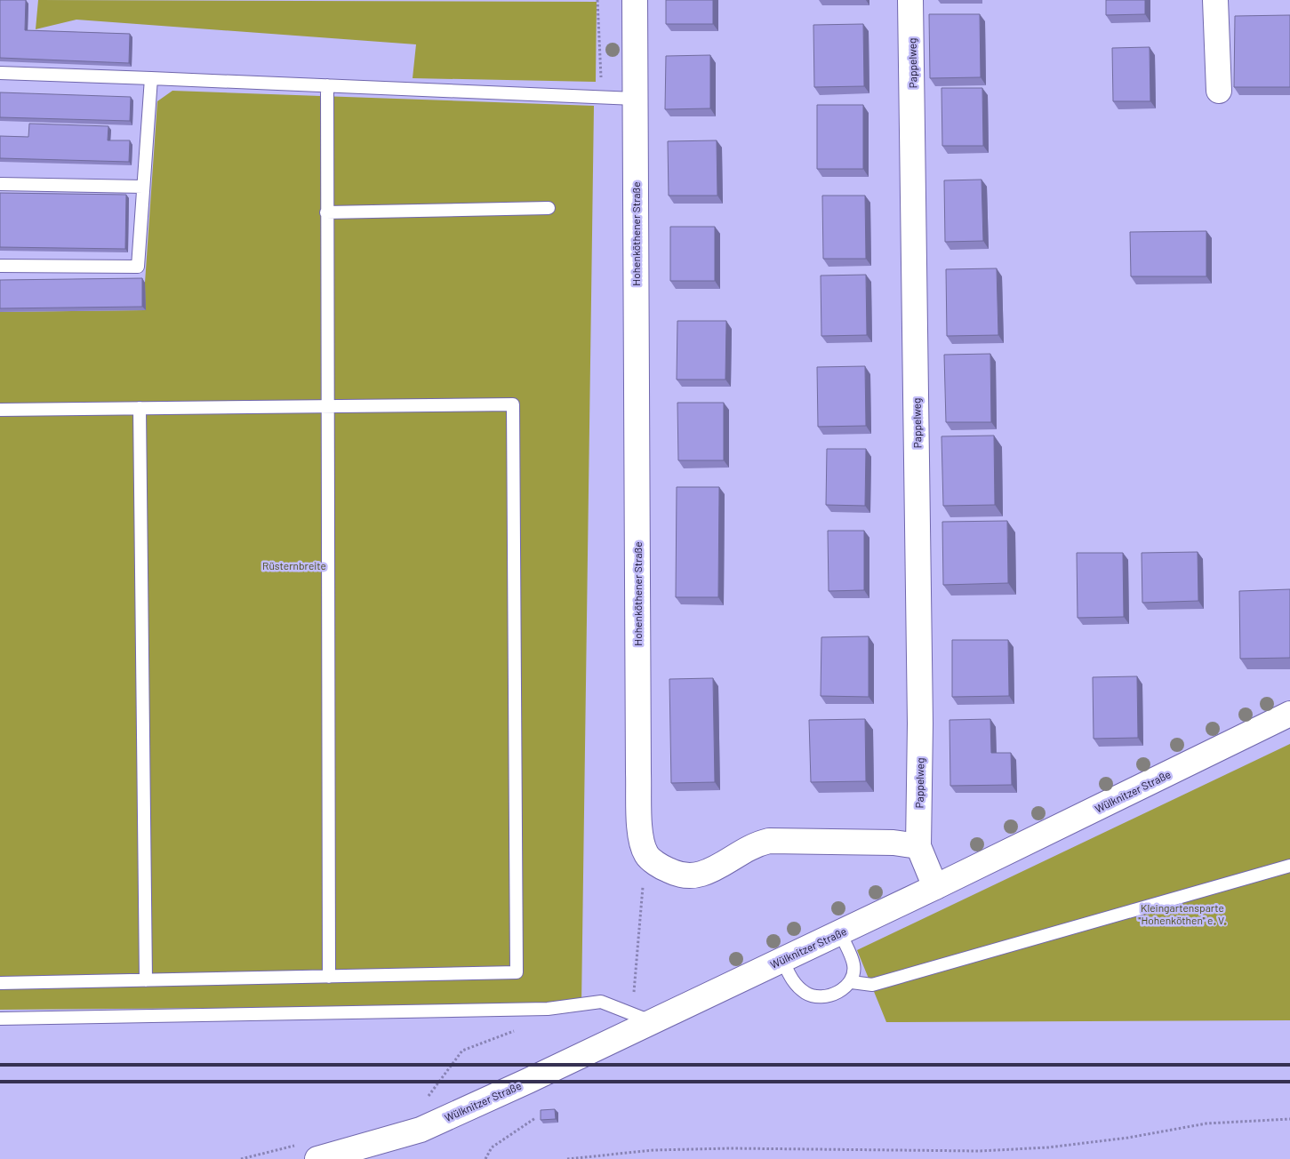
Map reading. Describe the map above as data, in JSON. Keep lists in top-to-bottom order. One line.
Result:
{"streets":{"street":["Pappelweg","Hohenköthener Straße","Wülknitzer Straße"]},"parks":["Rüsternbreite","Kleingartensparte \"Hohenköthen\" e. V."]}
